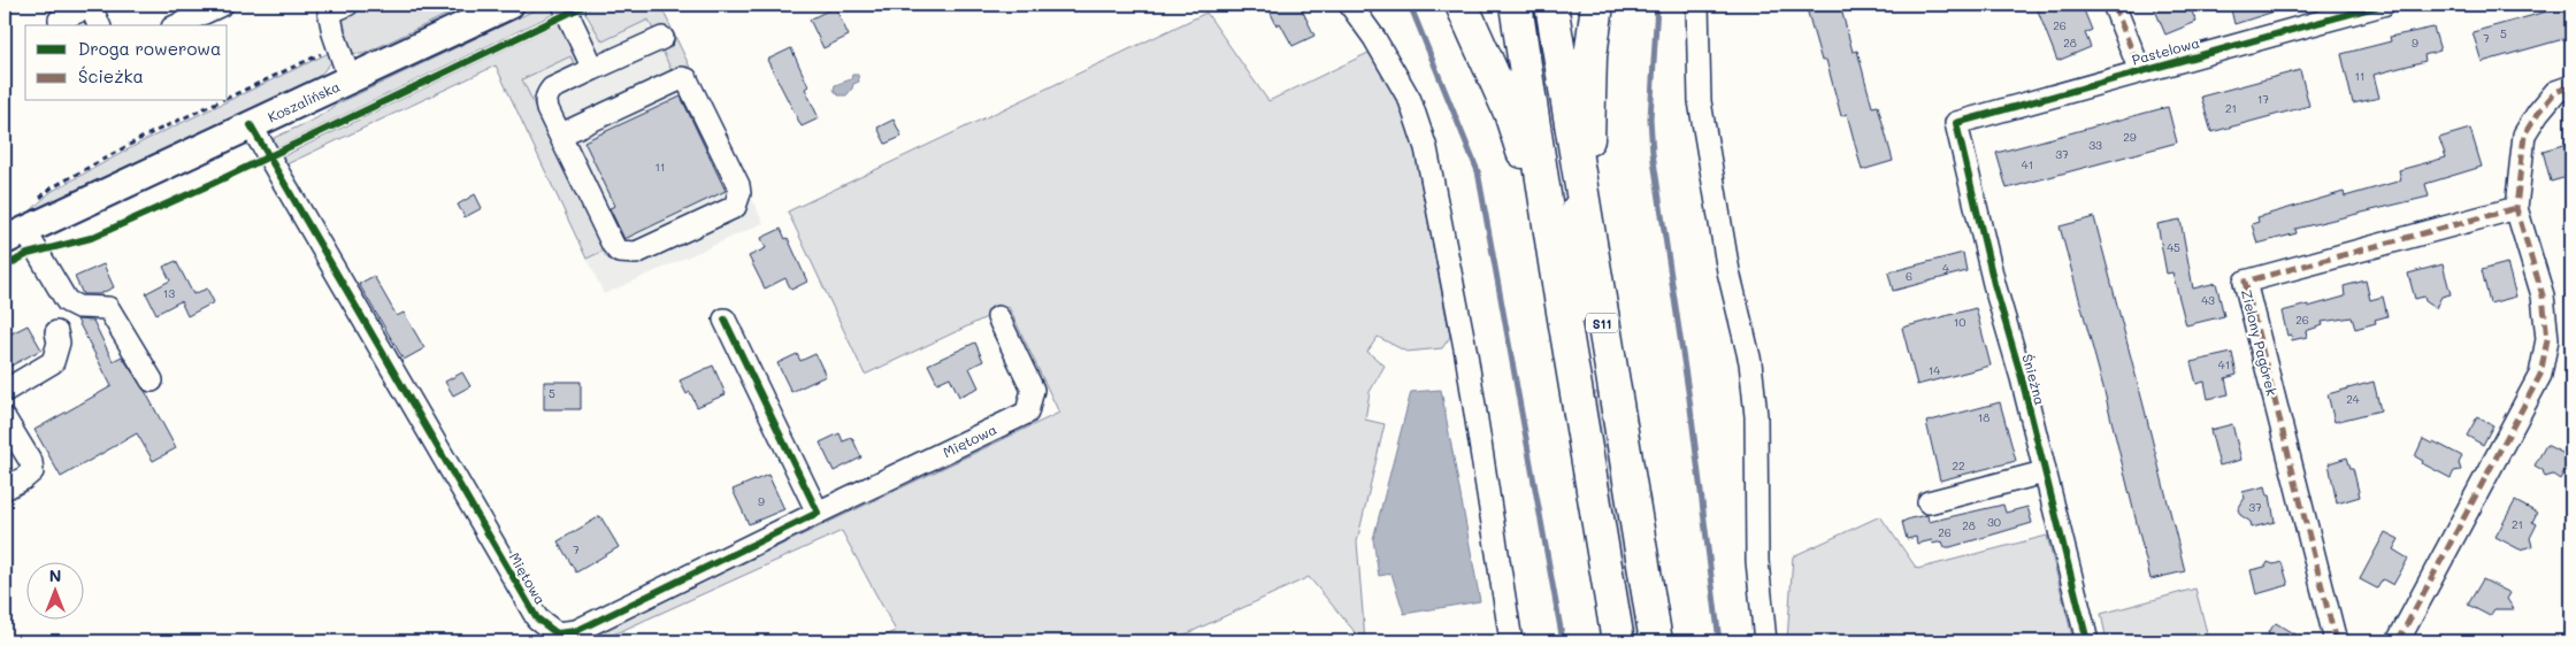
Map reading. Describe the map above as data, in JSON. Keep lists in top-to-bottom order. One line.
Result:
{"streets":{"highway":["S11"],"main road":["Koszalińska"],"street":["Pastelowa","Zielony Pagórek","Śnieżna","Miętowa"]},"crossings":[["Pastelowa","Śnieżna"],["Koszalińska","Miętowa"]],"house_numbers":["26","5","7","28","9","11","17","21","29","33","37","41","11","45","4","6","13","43","26","10","41","14","5","24","18","22","9","37","30","21","28","26","7"],"legend":["Droga rowerowa","Ścieżka"],"north":"top"}
